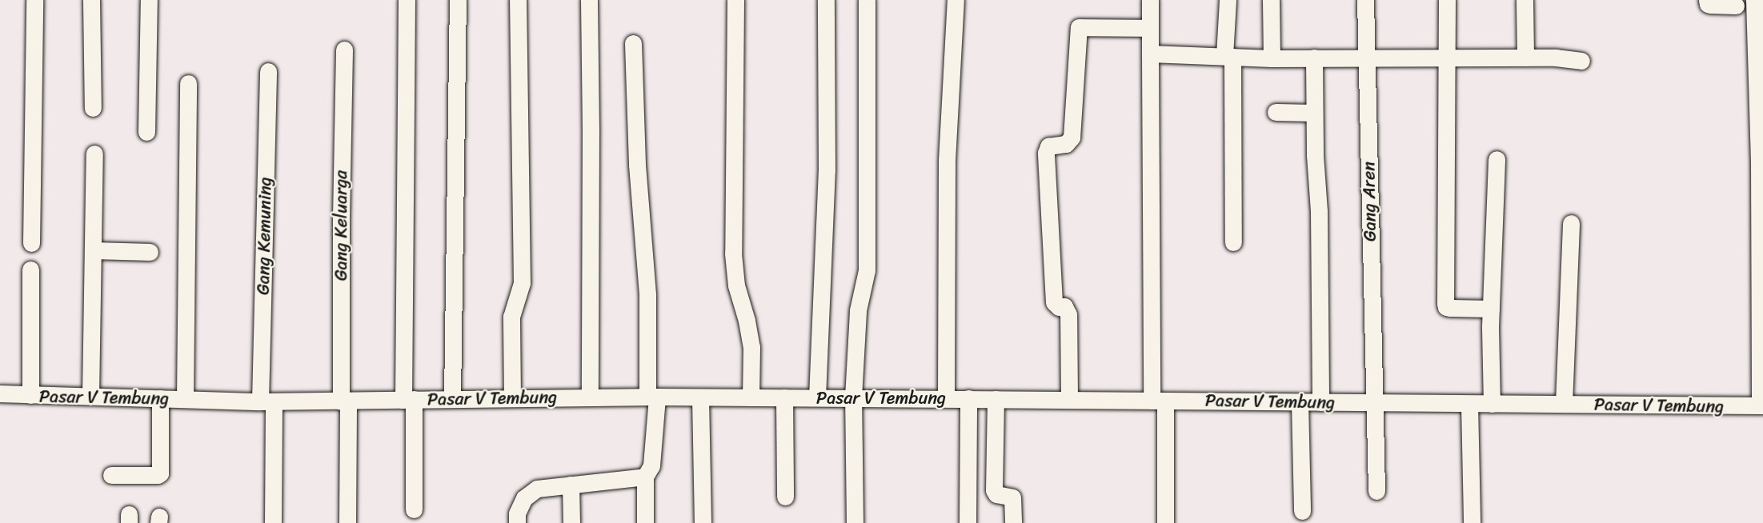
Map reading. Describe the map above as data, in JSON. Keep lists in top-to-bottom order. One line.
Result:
{"streets":{"street":["Gang Aren","Gang Keluarga","Gang Kemuning","Pasar V Tembung"]},"crossings":[["Gang Aren","Pasar V Tembung"],["Gang Keluarga","Pasar V Tembung"],["Gang Kemuning","Pasar V Tembung"]]}
